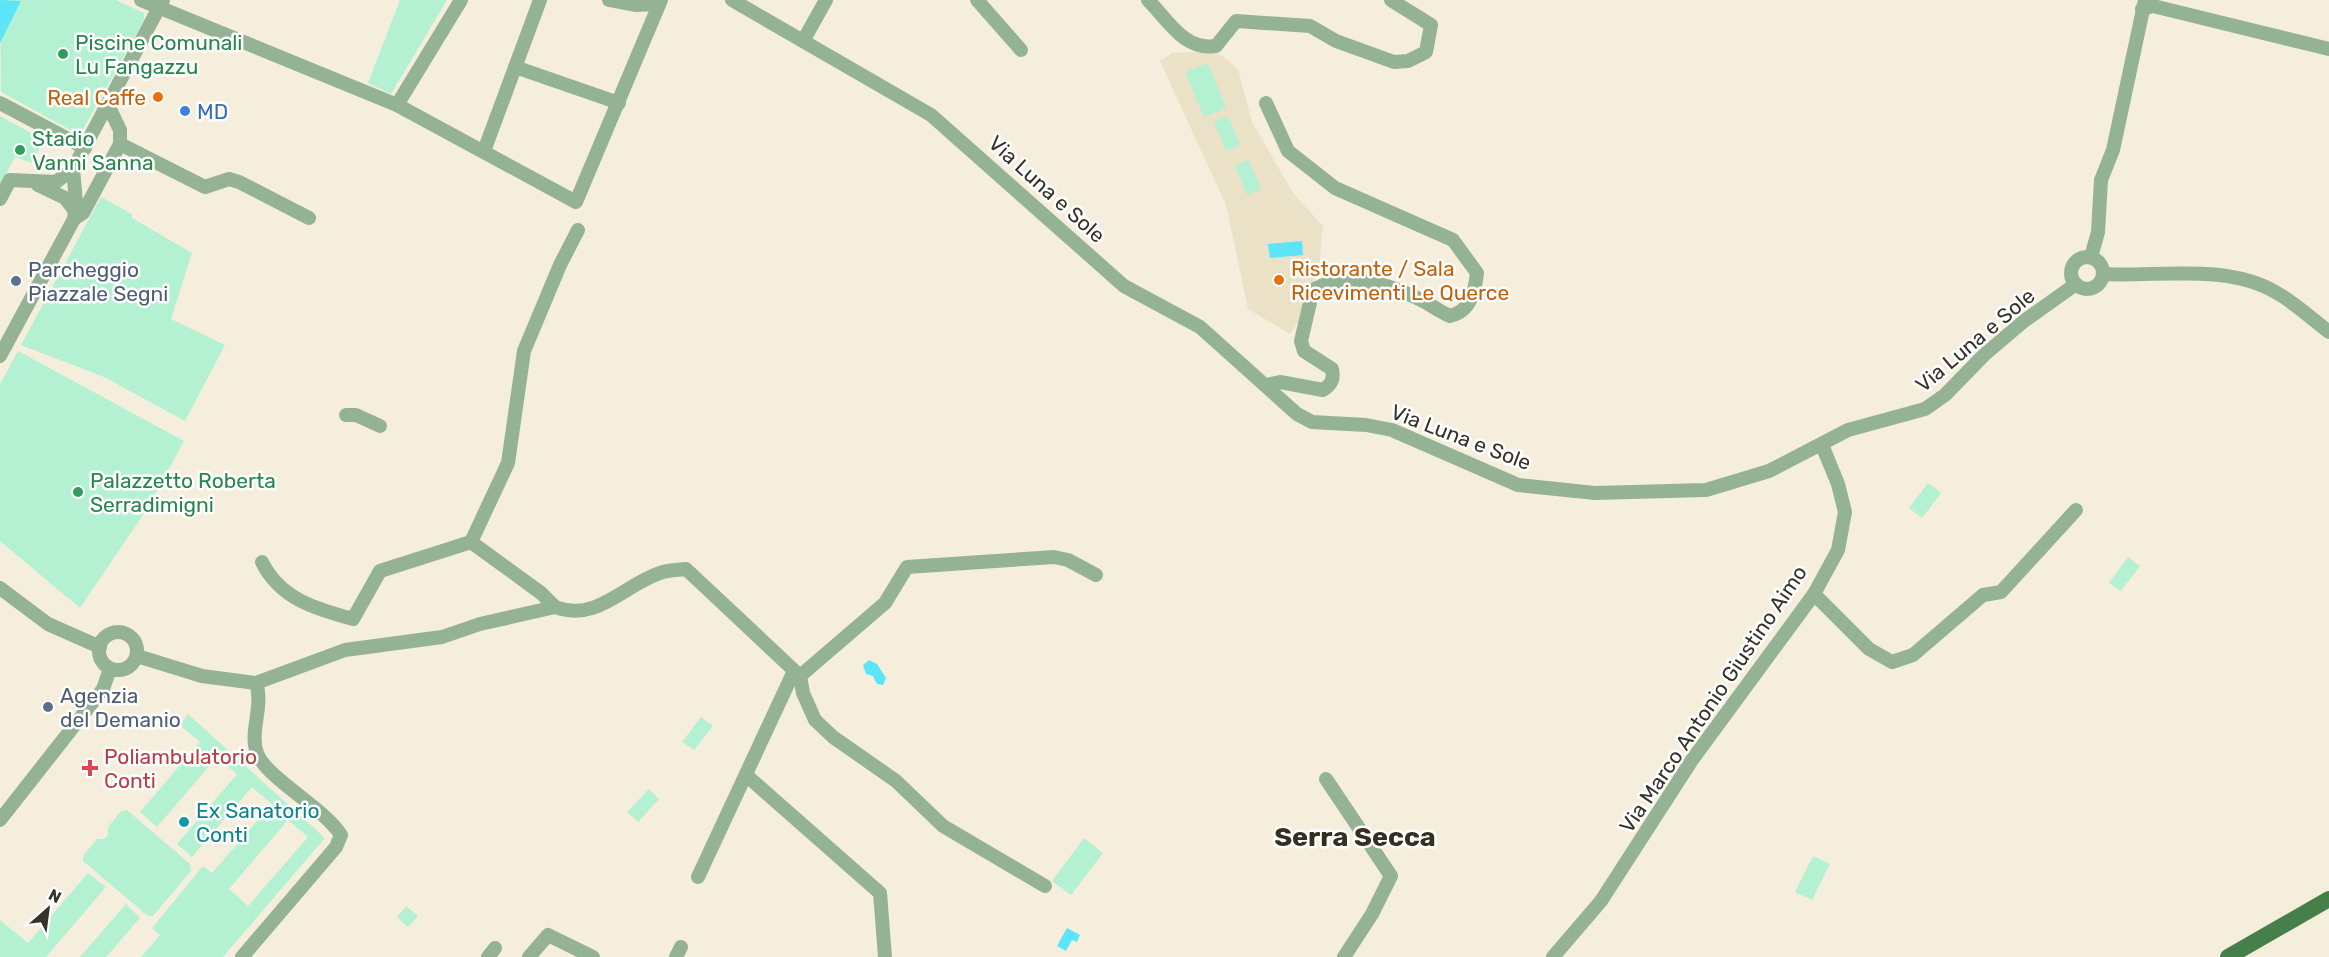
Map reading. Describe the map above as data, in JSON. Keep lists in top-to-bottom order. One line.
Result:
{"streets":{"street":["Via Luna e Sole","Via Marco Antonio Giustino Aimo"]},"crossings":[["Via Luna e Sole","Via Marco Antonio Giustino Aimo"]],"districts":["Serra Secca"],"places":{"other":["Piscine Comunali Lu Fangazzu","Real Caffe","MD","Stadio Vanni Sanna","Ristorante / Sala Ricevimenti Le Querce","Parcheggio Piazzale Segni","Palazzetto Roberta Serradimigni","Agenzia del Demanio","Ex Sanatorio Conti"],"health":["Poliambulatorio Conti"]},"north":"top right"}
